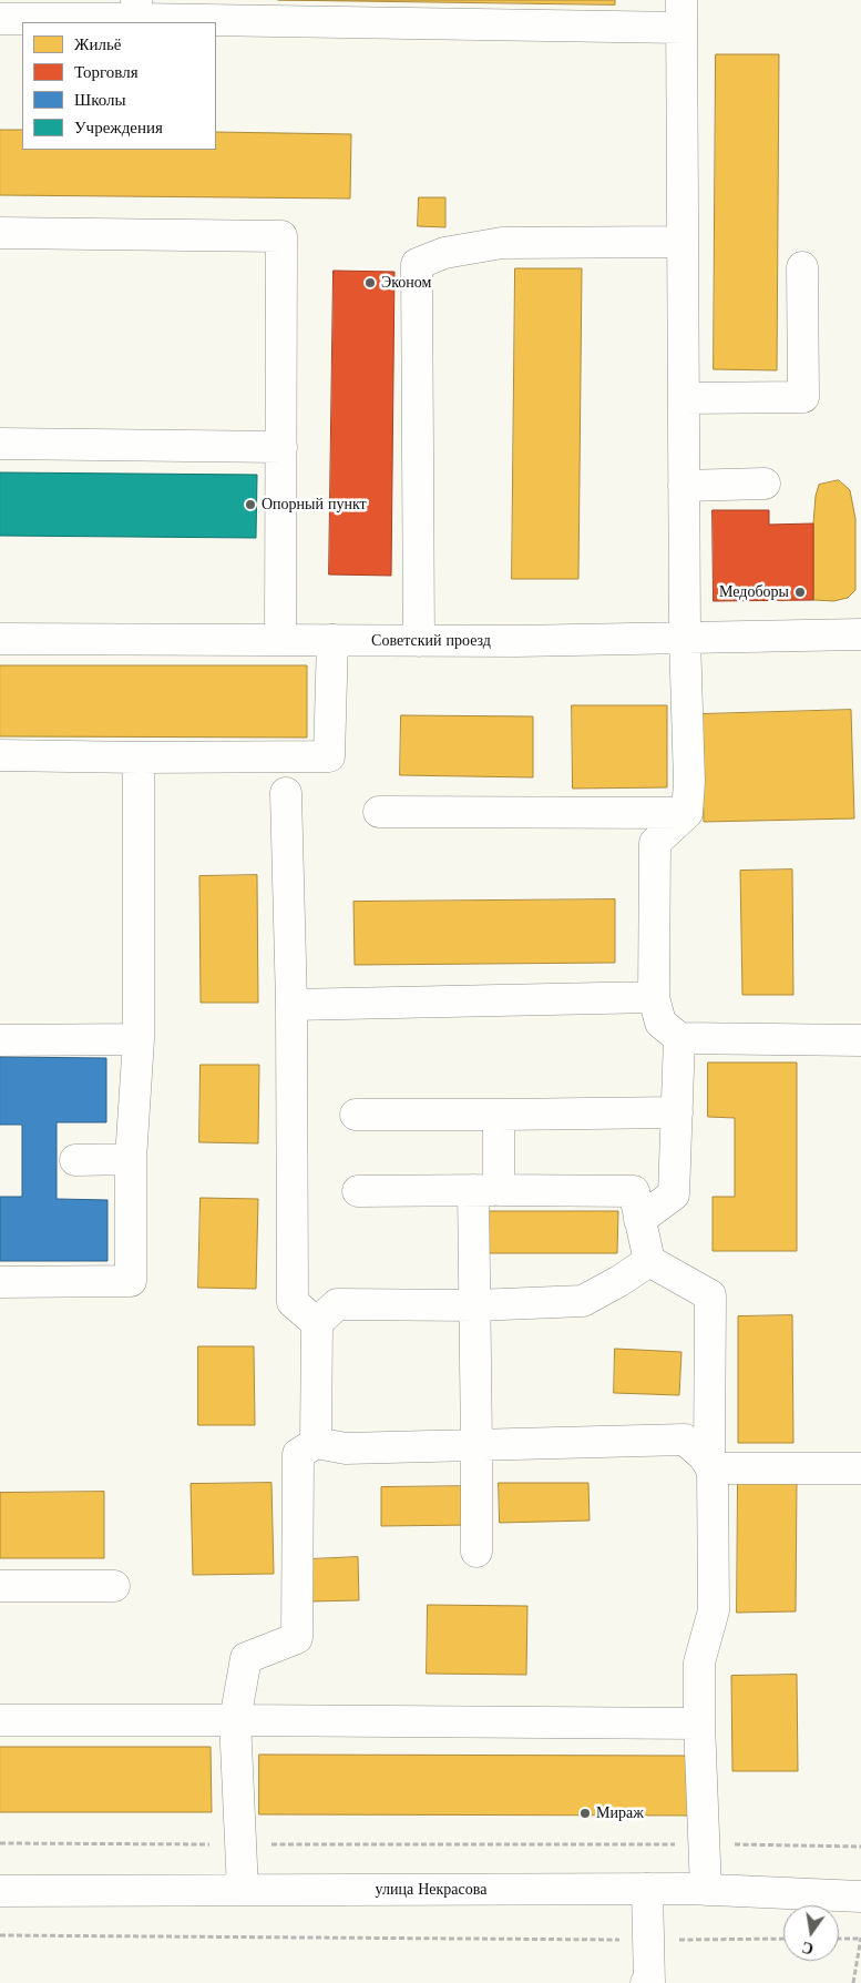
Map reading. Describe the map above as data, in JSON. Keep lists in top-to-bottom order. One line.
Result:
{"streets":{"street":["Советский проезд","улица Некрасова"]},"places":["Эконом","Опорный пункт","Медоборы","Мираж"],"legend":["Жильё","Торговля","Школы","Учреждения"],"north":"bottom"}
